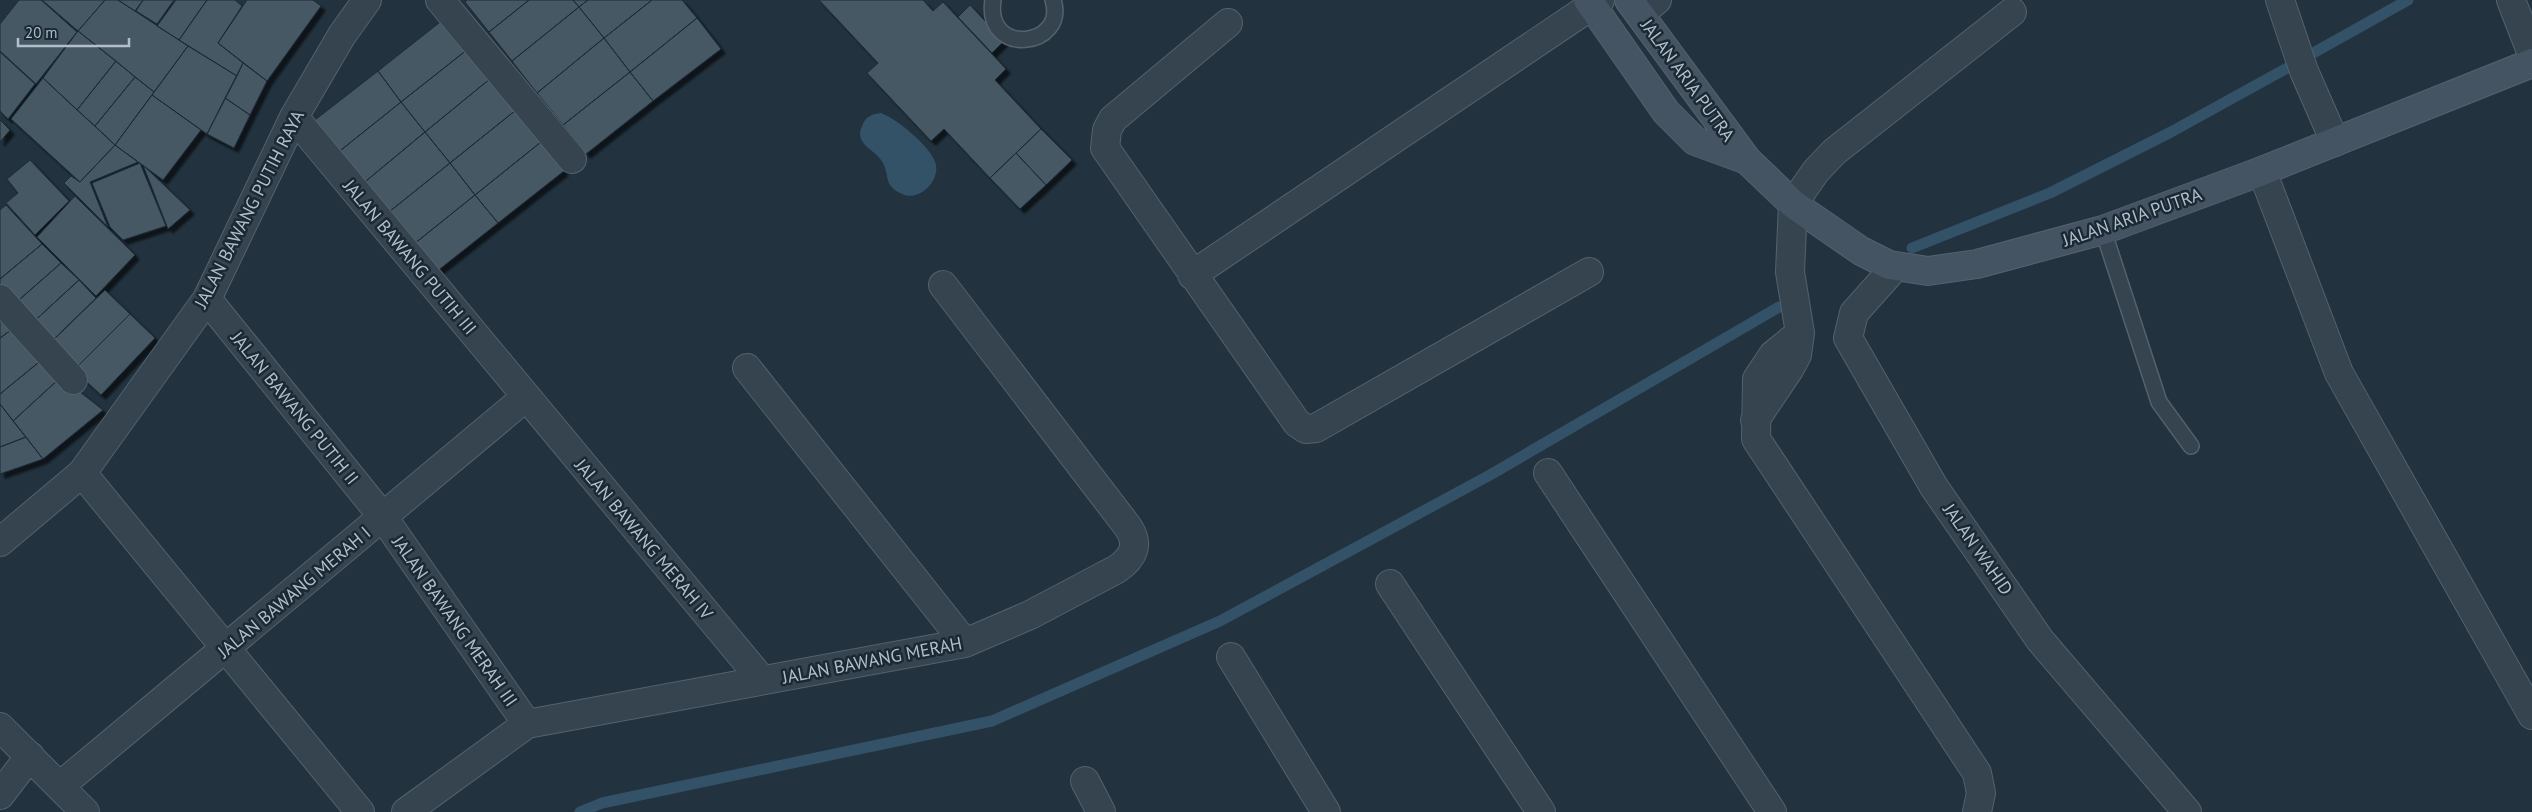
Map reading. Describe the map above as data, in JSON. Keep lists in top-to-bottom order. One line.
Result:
{"streets":{"main road":["JALAN ARIA PUTRA"],"street":["JALAN BAWANG PUTIH RAYA","JALAN BAWANG PUTIH III","JALAN BAWANG PUTIH II","JALAN BAWANG MERAH IV","JALAN WAHID","JALAN BAWANG MERAH I","JALAN BAWANG MERAH III","JALAN BAWANG MERAH"]},"crossings":[["JALAN ARIA PUTRA","JALAN WAHID"],["JALAN BAWANG PUTIH RAYA","JALAN BAWANG PUTIH III"],["JALAN BAWANG PUTIH RAYA","JALAN BAWANG PUTIH II"],["JALAN BAWANG PUTIH III","JALAN BAWANG MERAH IV"],["JALAN BAWANG PUTIH III","JALAN BAWANG MERAH I"],["JALAN BAWANG PUTIH II","JALAN BAWANG MERAH I"],["JALAN BAWANG PUTIH II","JALAN BAWANG MERAH III"],["JALAN BAWANG MERAH IV","JALAN BAWANG MERAH I"],["JALAN BAWANG MERAH IV","JALAN BAWANG MERAH"],["JALAN BAWANG MERAH I","JALAN BAWANG MERAH III"],["JALAN BAWANG MERAH III","JALAN BAWANG MERAH"]],"scale_bar":"20 m"}
